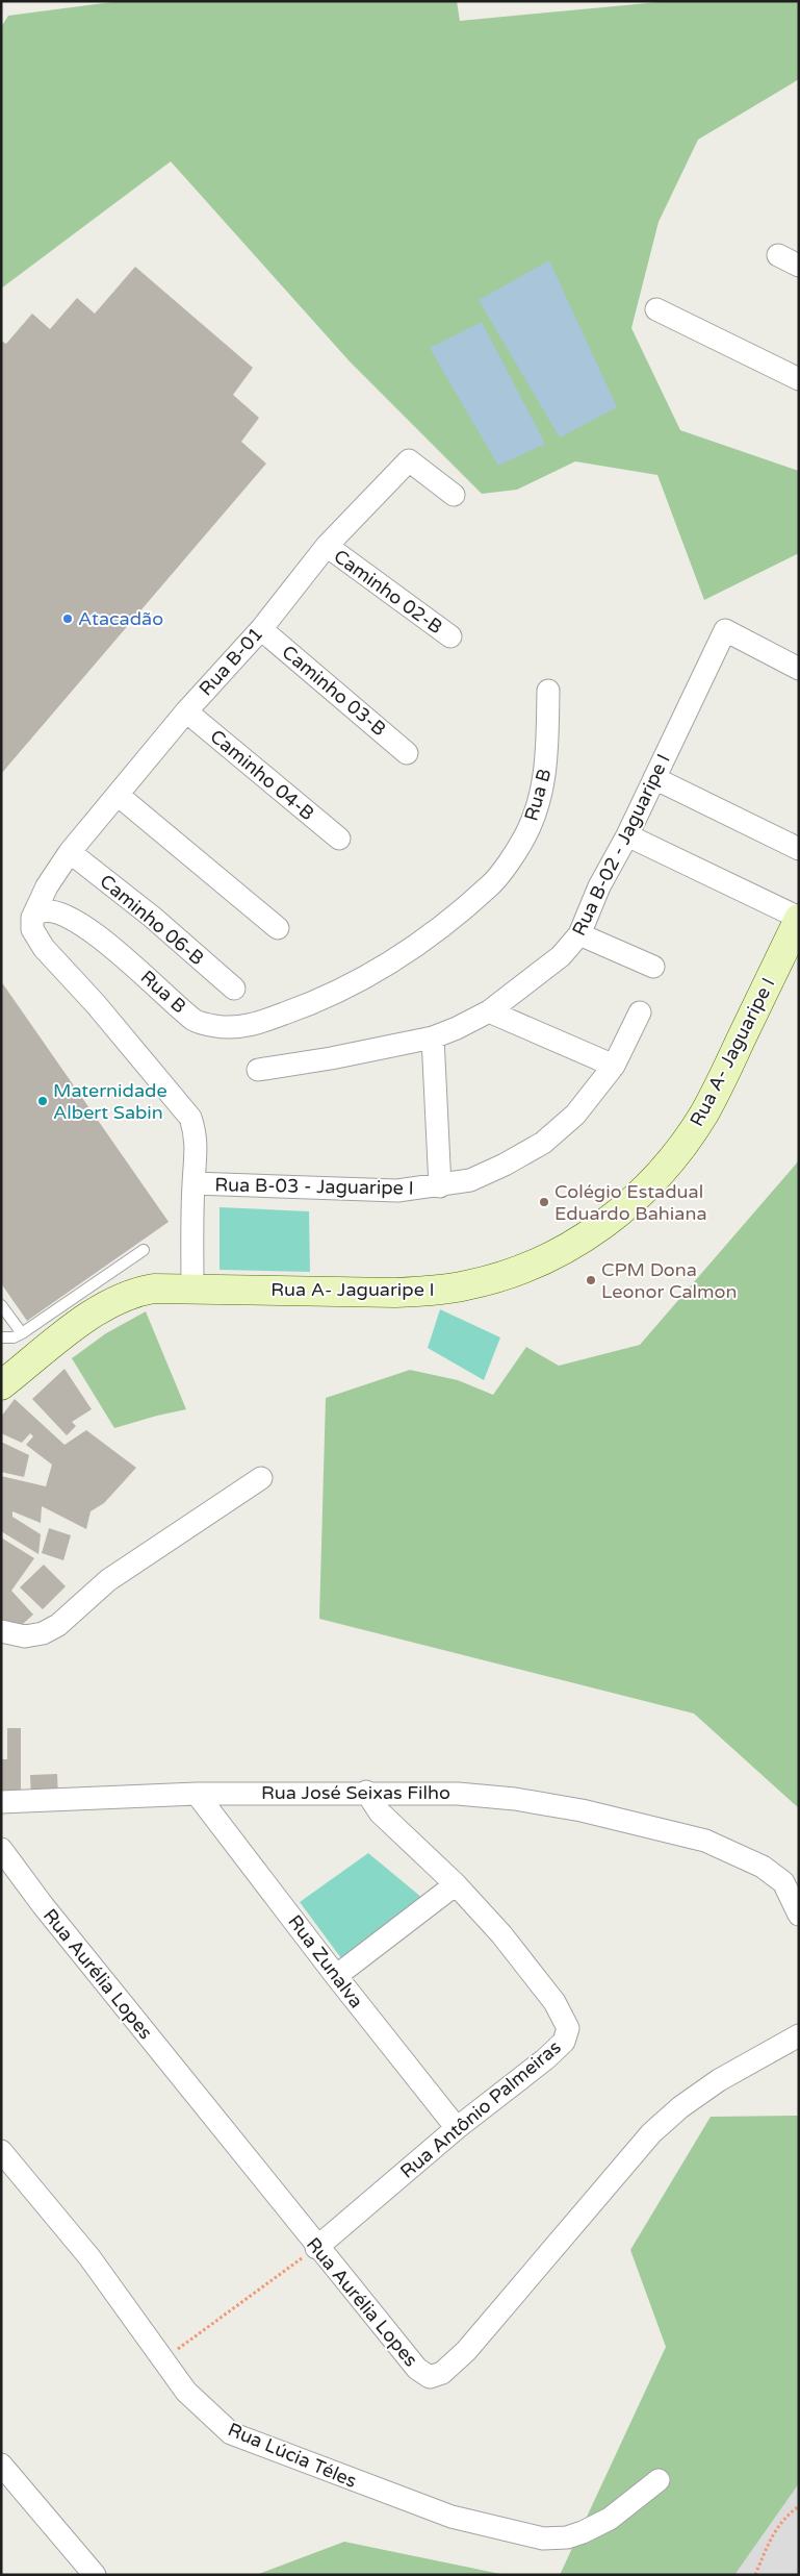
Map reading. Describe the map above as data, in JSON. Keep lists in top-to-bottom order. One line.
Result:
{"streets":{"main road":["Rua A- Jaguaripe I"],"street":["Caminho 02-B","Rua B-01","Caminho 03-B","Caminho 04-B","Rua B","Rua B-02 - Jaguaripe I","Caminho 06-B","Rua B-03 - Jaguaripe I","Rua José Seixas Filho","Rua Zunalva","Rua Aurélia Lopes","Rua Antônio Palmeiras","Rua Lúcia Téles"]},"crossings":[["Caminho 02-B","Rua B-01"],["Rua B-01","Caminho 03-B"],["Rua B-01","Caminho 04-B"],["Rua B-01","Rua B"],["Rua B-01","Caminho 06-B"],["Rua José Seixas Filho","Rua Zunalva"],["Rua José Seixas Filho","Rua Antônio Palmeiras"],["Rua Zunalva","Rua Antônio Palmeiras"],["Rua Aurélia Lopes","Rua Antônio Palmeiras"]],"places":["Atacadão","Maternidade Albert Sabin","Colégio Estadual Eduardo Bahiana","CPM Dona Leonor Calmon"]}
